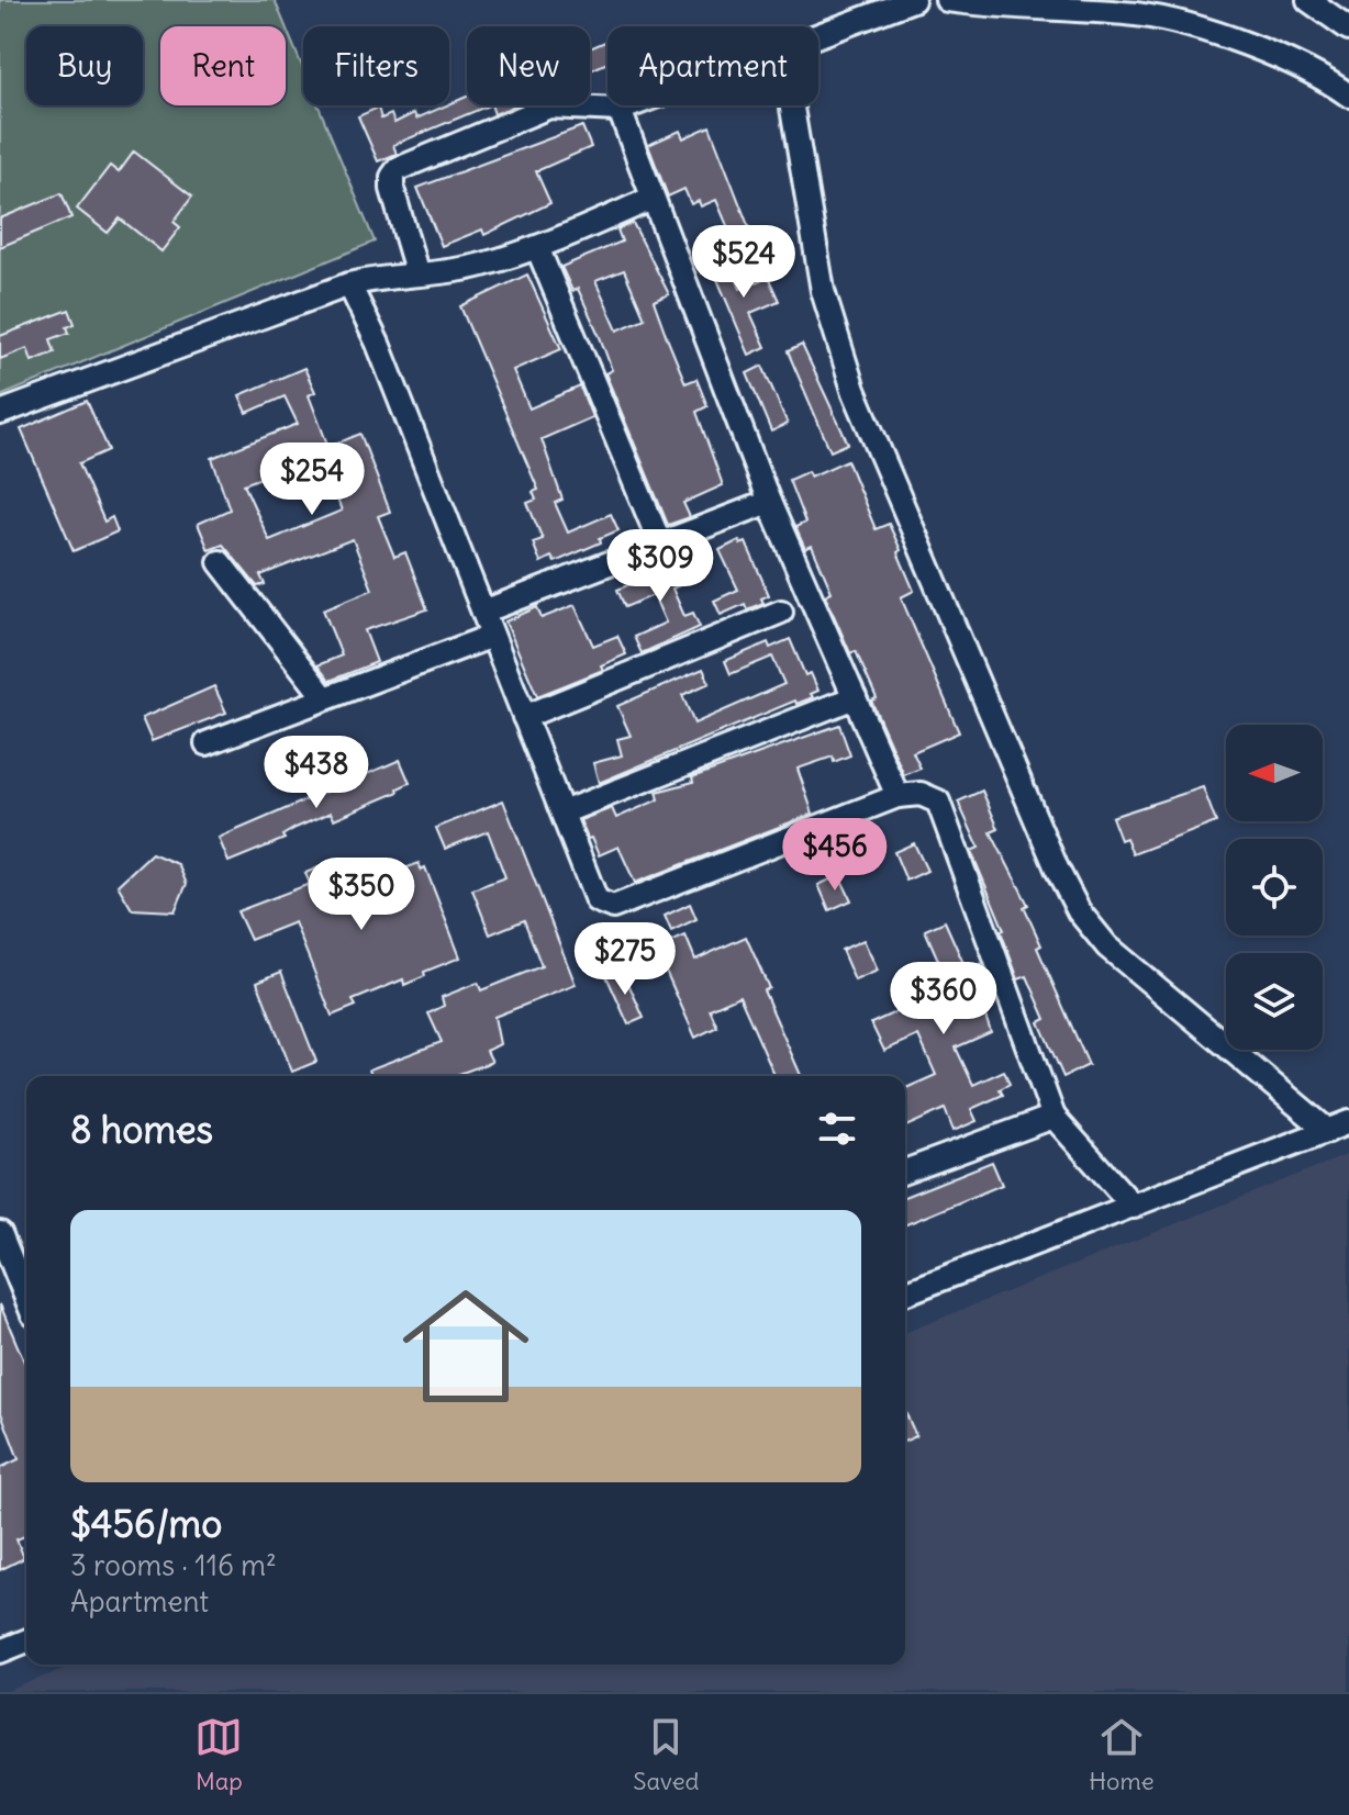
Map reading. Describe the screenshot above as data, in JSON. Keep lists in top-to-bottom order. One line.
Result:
{"north":"left","page":{"chip":["Buy","Rent","Filters","New","Apartment"],"price":["$524","$254","$309","$438","$456","$350","$275","$360"],"heading":"8 homes","list":[{"name":"$456/mo","note":"3 rooms · 116 m² · Apartment"}],"tabs":["Map","Saved","Home"]}}
